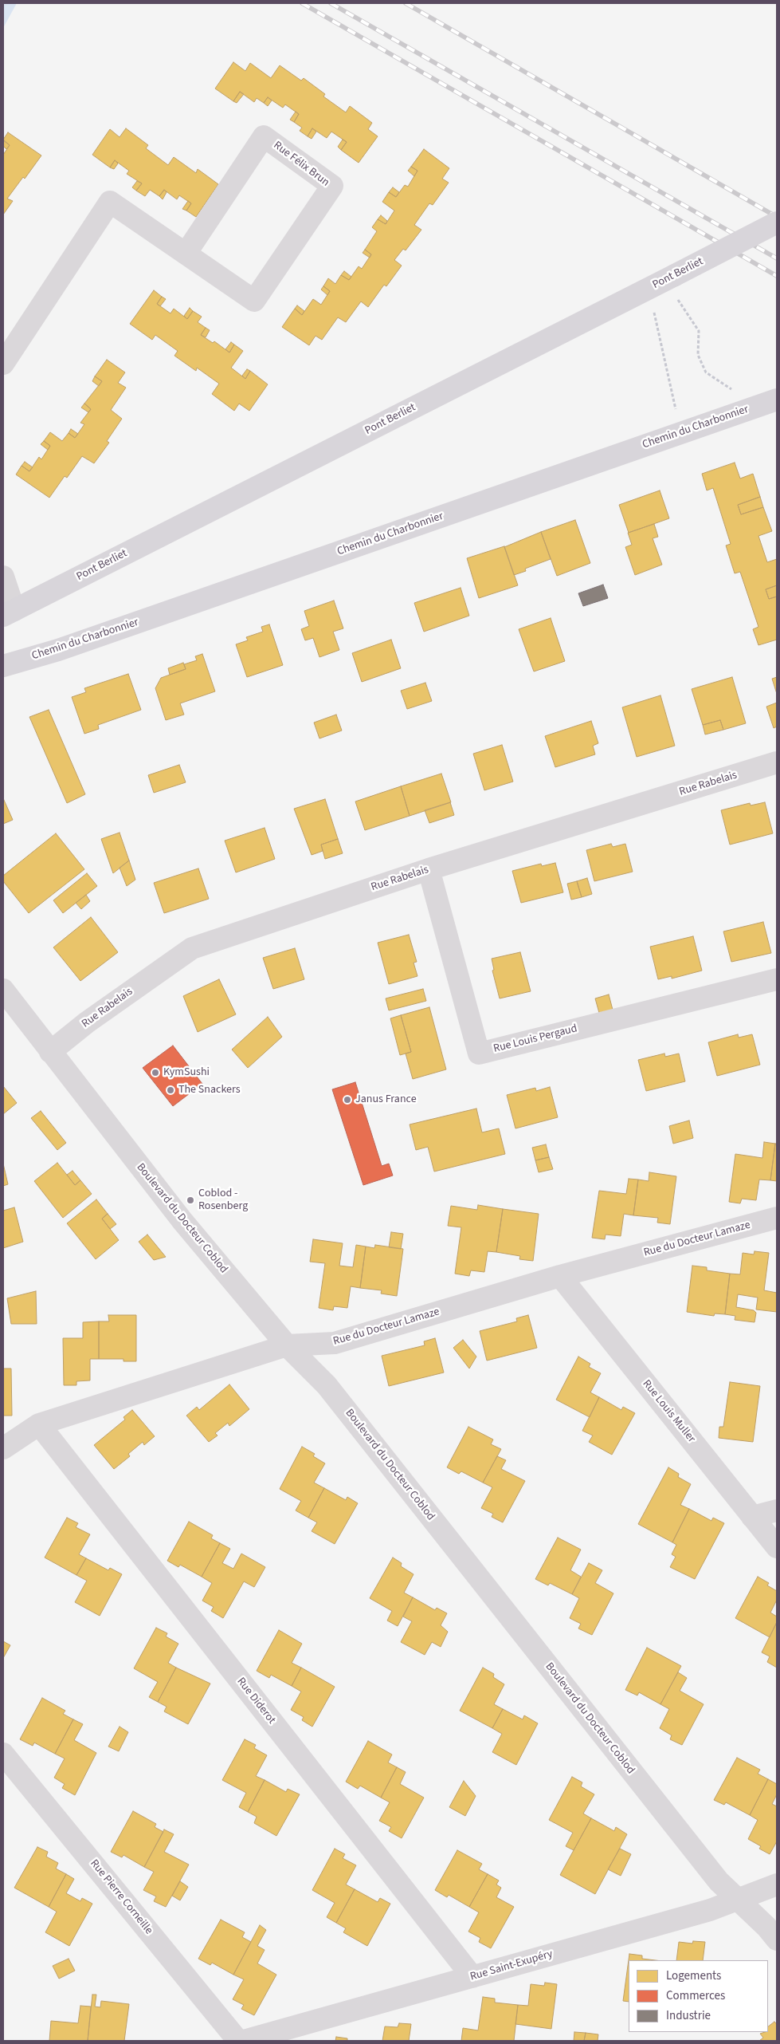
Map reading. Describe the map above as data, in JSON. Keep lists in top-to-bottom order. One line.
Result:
{"streets":{"street":["Rue Félix Brun","Pont Berliet","Chemin du Charbonnier","Rue Rabelais","Rue Louis Pergaud","Boulevard du Docteur Coblod","Rue du Docteur Lamaze","Rue Louis Muller","Rue Diderot","Rue Pierre Corneille","Rue Saint-Exupéry"]},"crossings":[["Rue Rabelais","Rue Louis Pergaud"],["Rue Rabelais","Boulevard du Docteur Coblod"],["Boulevard du Docteur Coblod","Rue du Docteur Lamaze"],["Boulevard du Docteur Coblod","Rue Saint-Exupéry"],["Rue du Docteur Lamaze","Rue Louis Muller"],["Rue du Docteur Lamaze","Rue Diderot"],["Rue Diderot","Rue Saint-Exupéry"]],"places":["KymSushi","The Snackers","Janus France","Coblod - Rosenberg"],"legend":["Logements","Commerces","Industrie"]}
